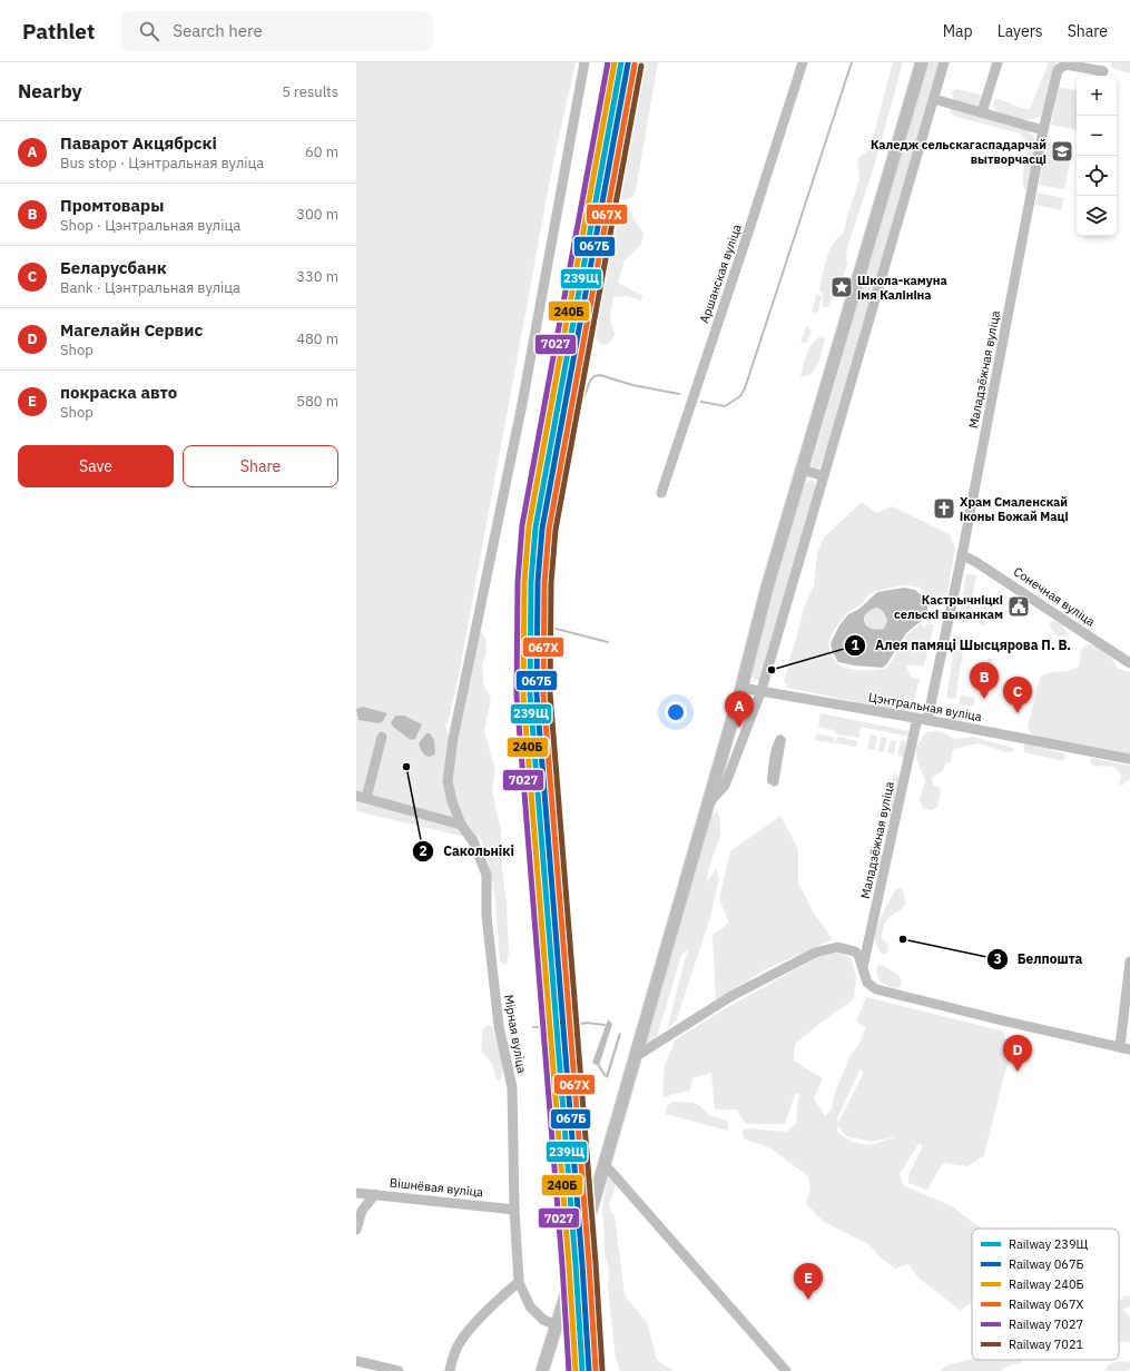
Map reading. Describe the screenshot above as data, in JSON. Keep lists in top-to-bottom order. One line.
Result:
{"streets":{"street":["Аршанская вуліца","Маладзёжная вуліца","Сонечная вуліца","Цэнтральная вуліца","Мірная вуліца","Вішнёвая вуліца"]},"crossings":[["Маладзёжная вуліца","Сонечная вуліца"],["Маладзёжная вуліца","Цэнтральная вуліца"],["Мірная вуліца","Вішнёвая вуліца"]],"places":{"school or university":["Каледж сельскагаспадарчай вытворчасці"],"place":["Школа-камуна імя Калініна"],"church":["Храм Смаленскай іконы Божай Маці"],"public building":["Кастрычніцкі сельскі выканкам"],"other":["Алея памяці Шысцярова П. В.","Сакольнікі","Белпошта"]},"lines":["rail line 239Щ","rail line 240Б","rail line 7027","rail line 067Б","rail line 067Х","rail line 7021"],"legend":["Railway 239Щ","Railway 067Б","Railway 240Б","Railway 067Х","Railway 7027","Railway 7021"],"page":{"header":"Pathlet","search":"Search here","nav":["Map","Layers","Share"],"heading":["Nearby","5 results"],"map_buttons":["+","−"],"list":[{"mark":"A","name":"Паварот Акцябрскі","note":"Bus stop · Цэнтральная вуліца","value":"60 m"},{"mark":"B","name":"Промтовары","note":"Shop · Цэнтральная вуліца","value":"300 m"},{"mark":"C","name":"Беларусбанк","note":"Bank · Цэнтральная вуліца","value":"330 m"},{"mark":"D","name":"Магелайн Сервис","note":"Shop","value":"480 m"},{"mark":"E","name":"покраска авто","note":"Shop","value":"580 m"}],"buttons":["Save","Share"],"pins":["B","C","A","D","E"]}}
